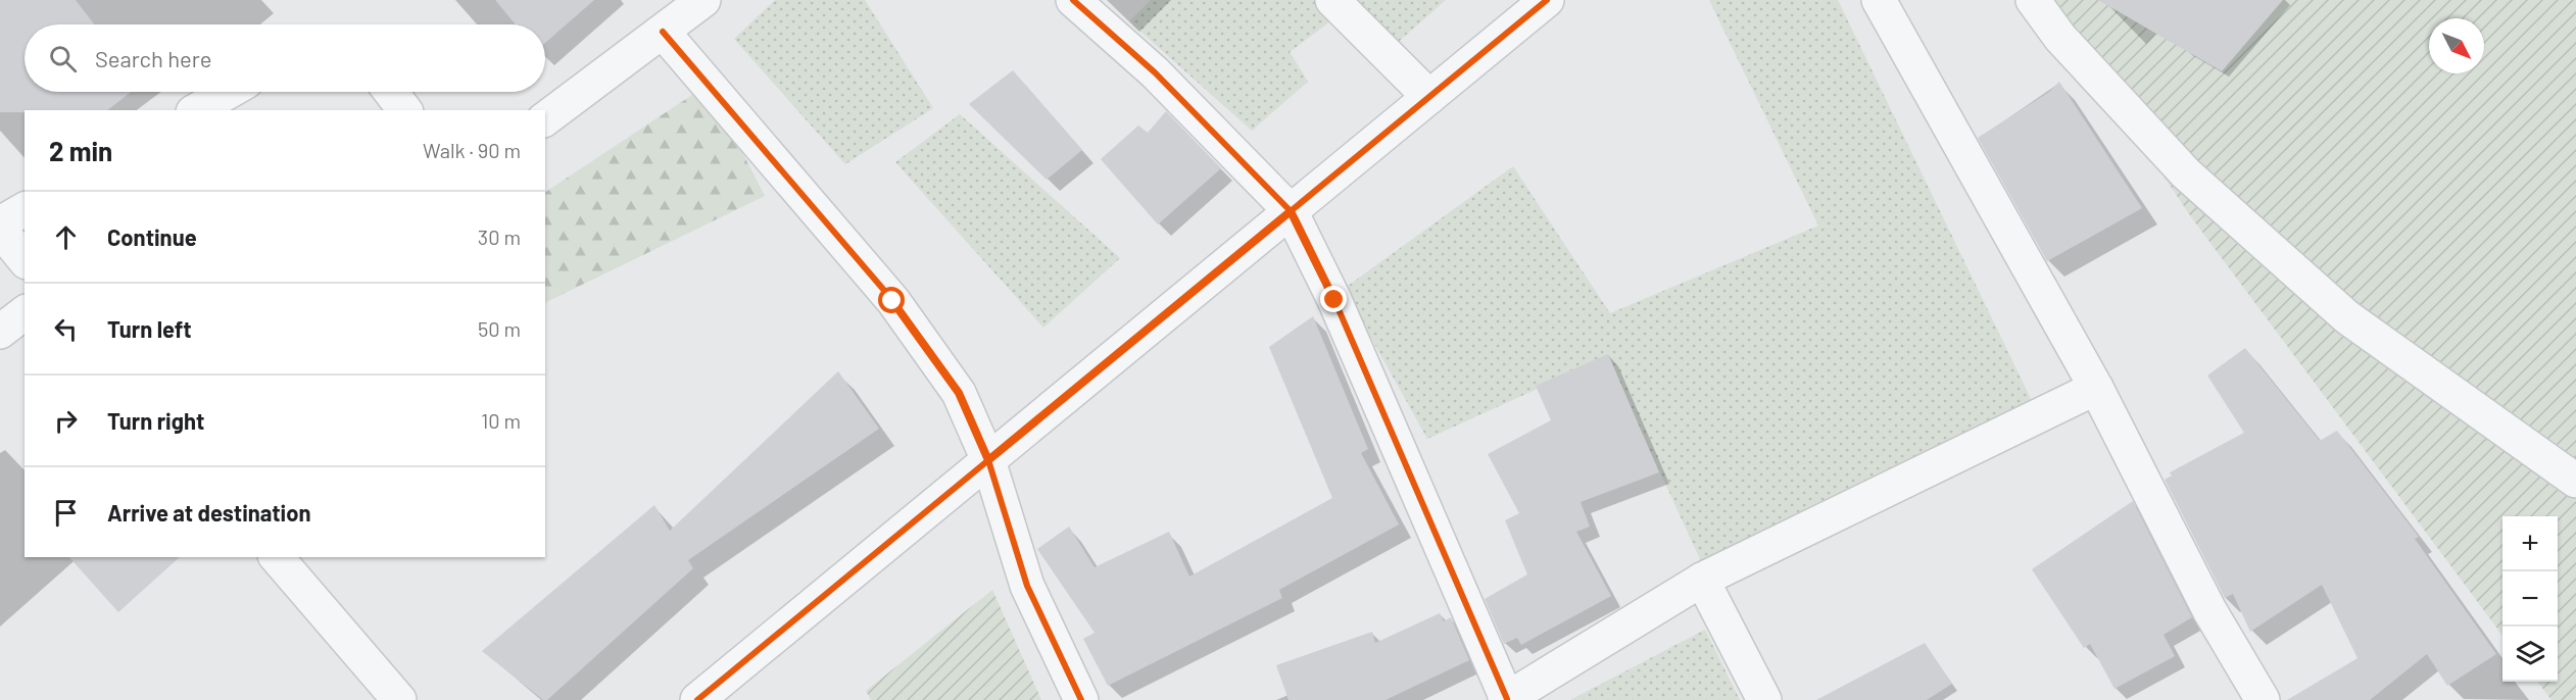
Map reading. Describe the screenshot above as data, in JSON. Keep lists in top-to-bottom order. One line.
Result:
{"north":"bottom right","page":{"search":"Search here","heading":["2 min","Walk · 90 m"],"list":[["Continue","30 m"],["Turn left","50 m"],["Turn right","10 m"],"Arrive at destination"],"map_buttons":["+","−"]}}
